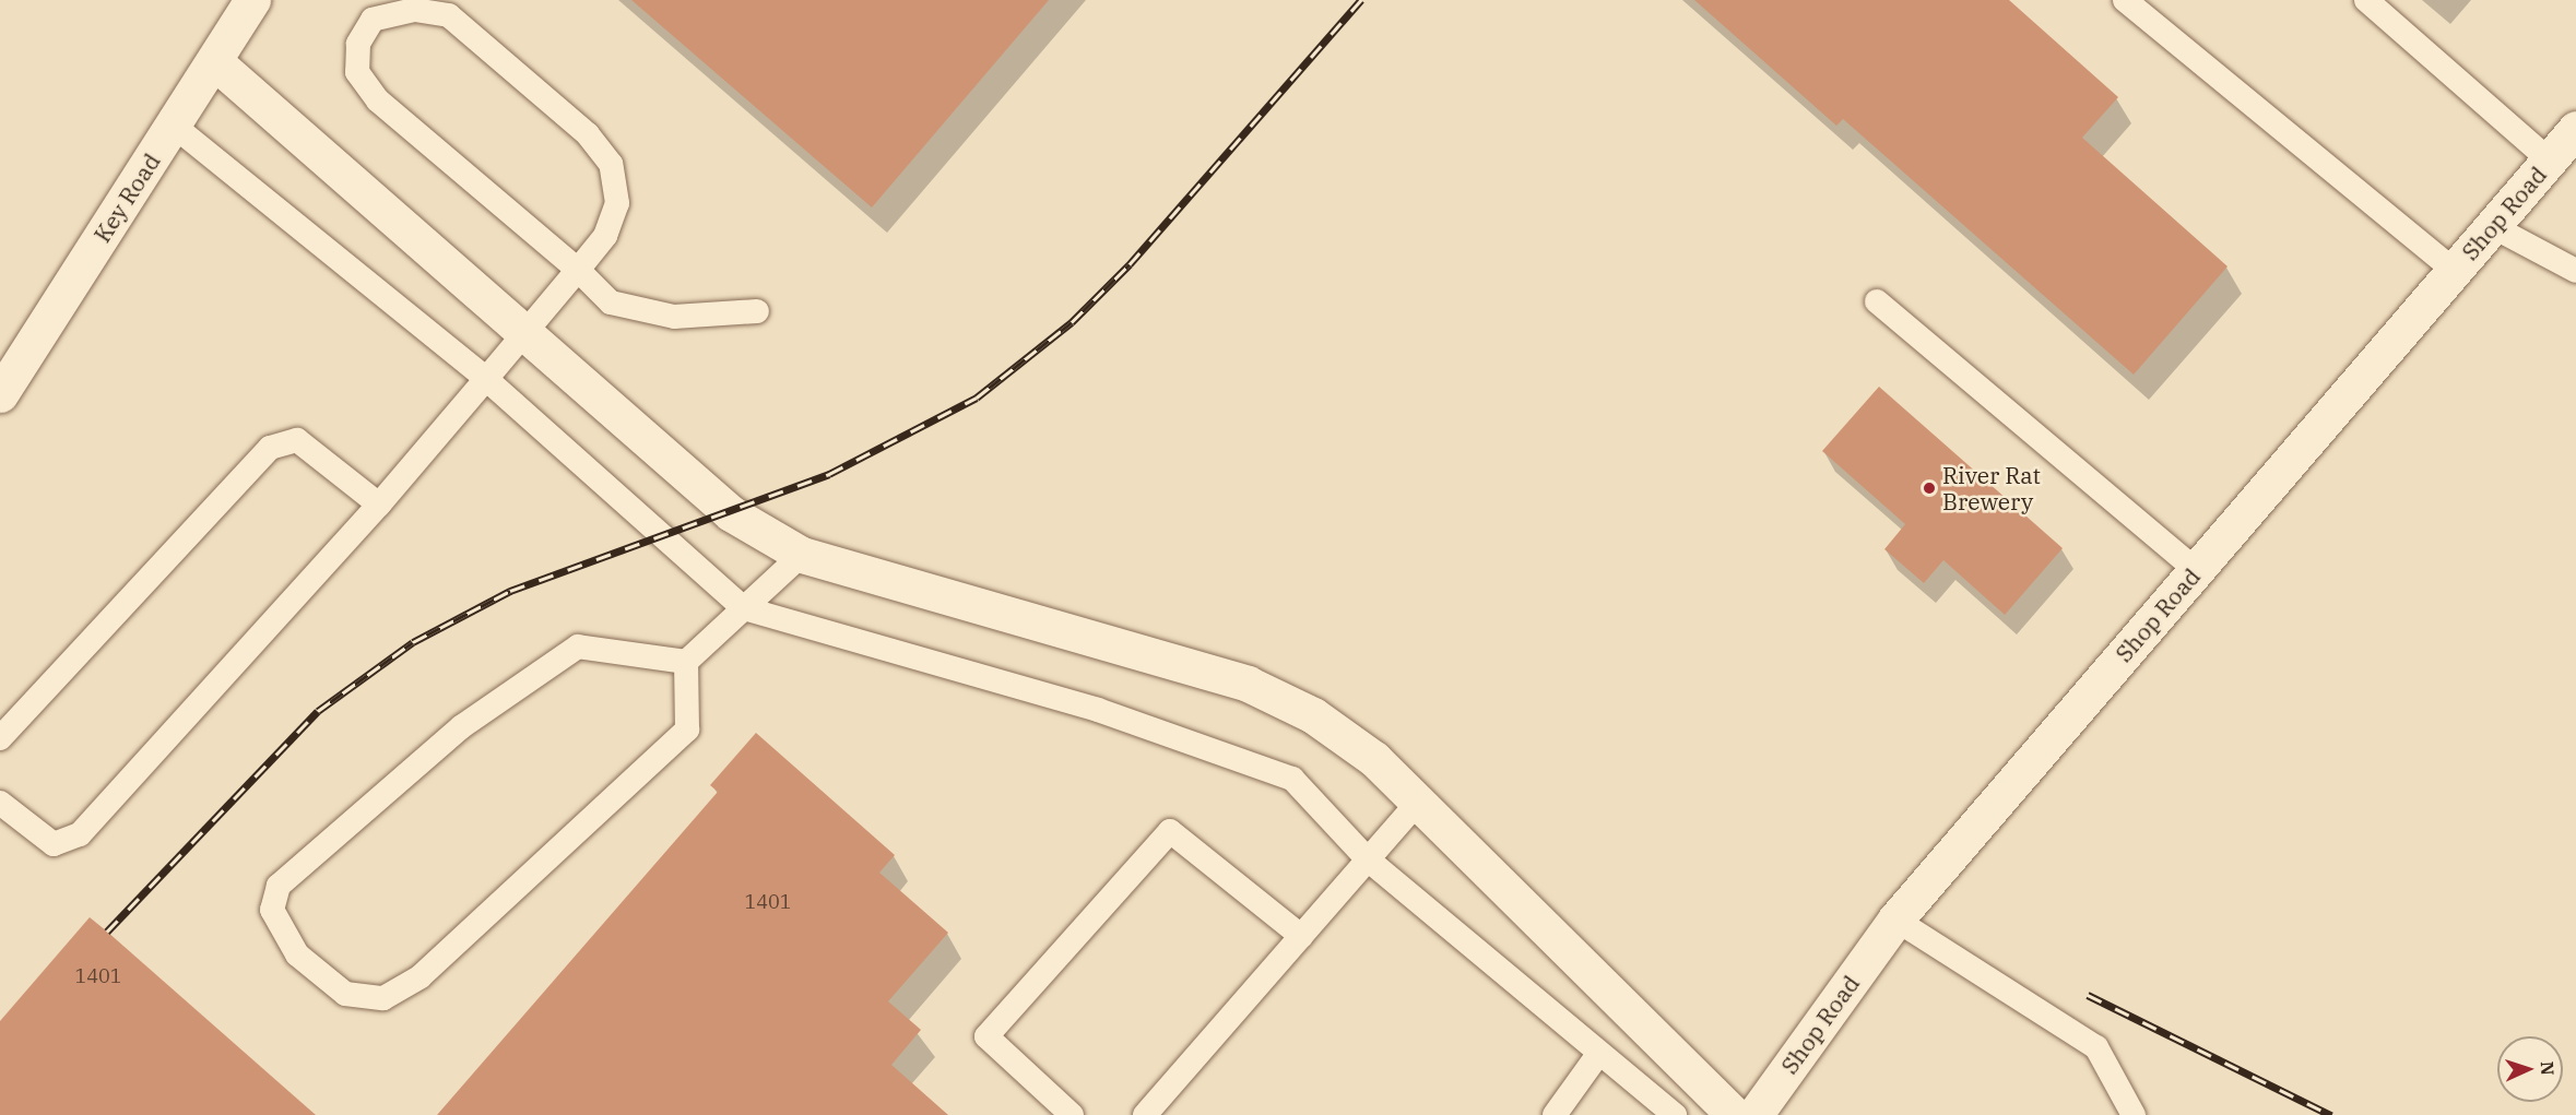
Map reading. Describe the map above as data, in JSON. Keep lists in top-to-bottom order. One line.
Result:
{"streets":{"street":["Key Road","Shop Road"]},"places":["River Rat Brewery"],"house_numbers":["1401","1401"],"north":"right"}
